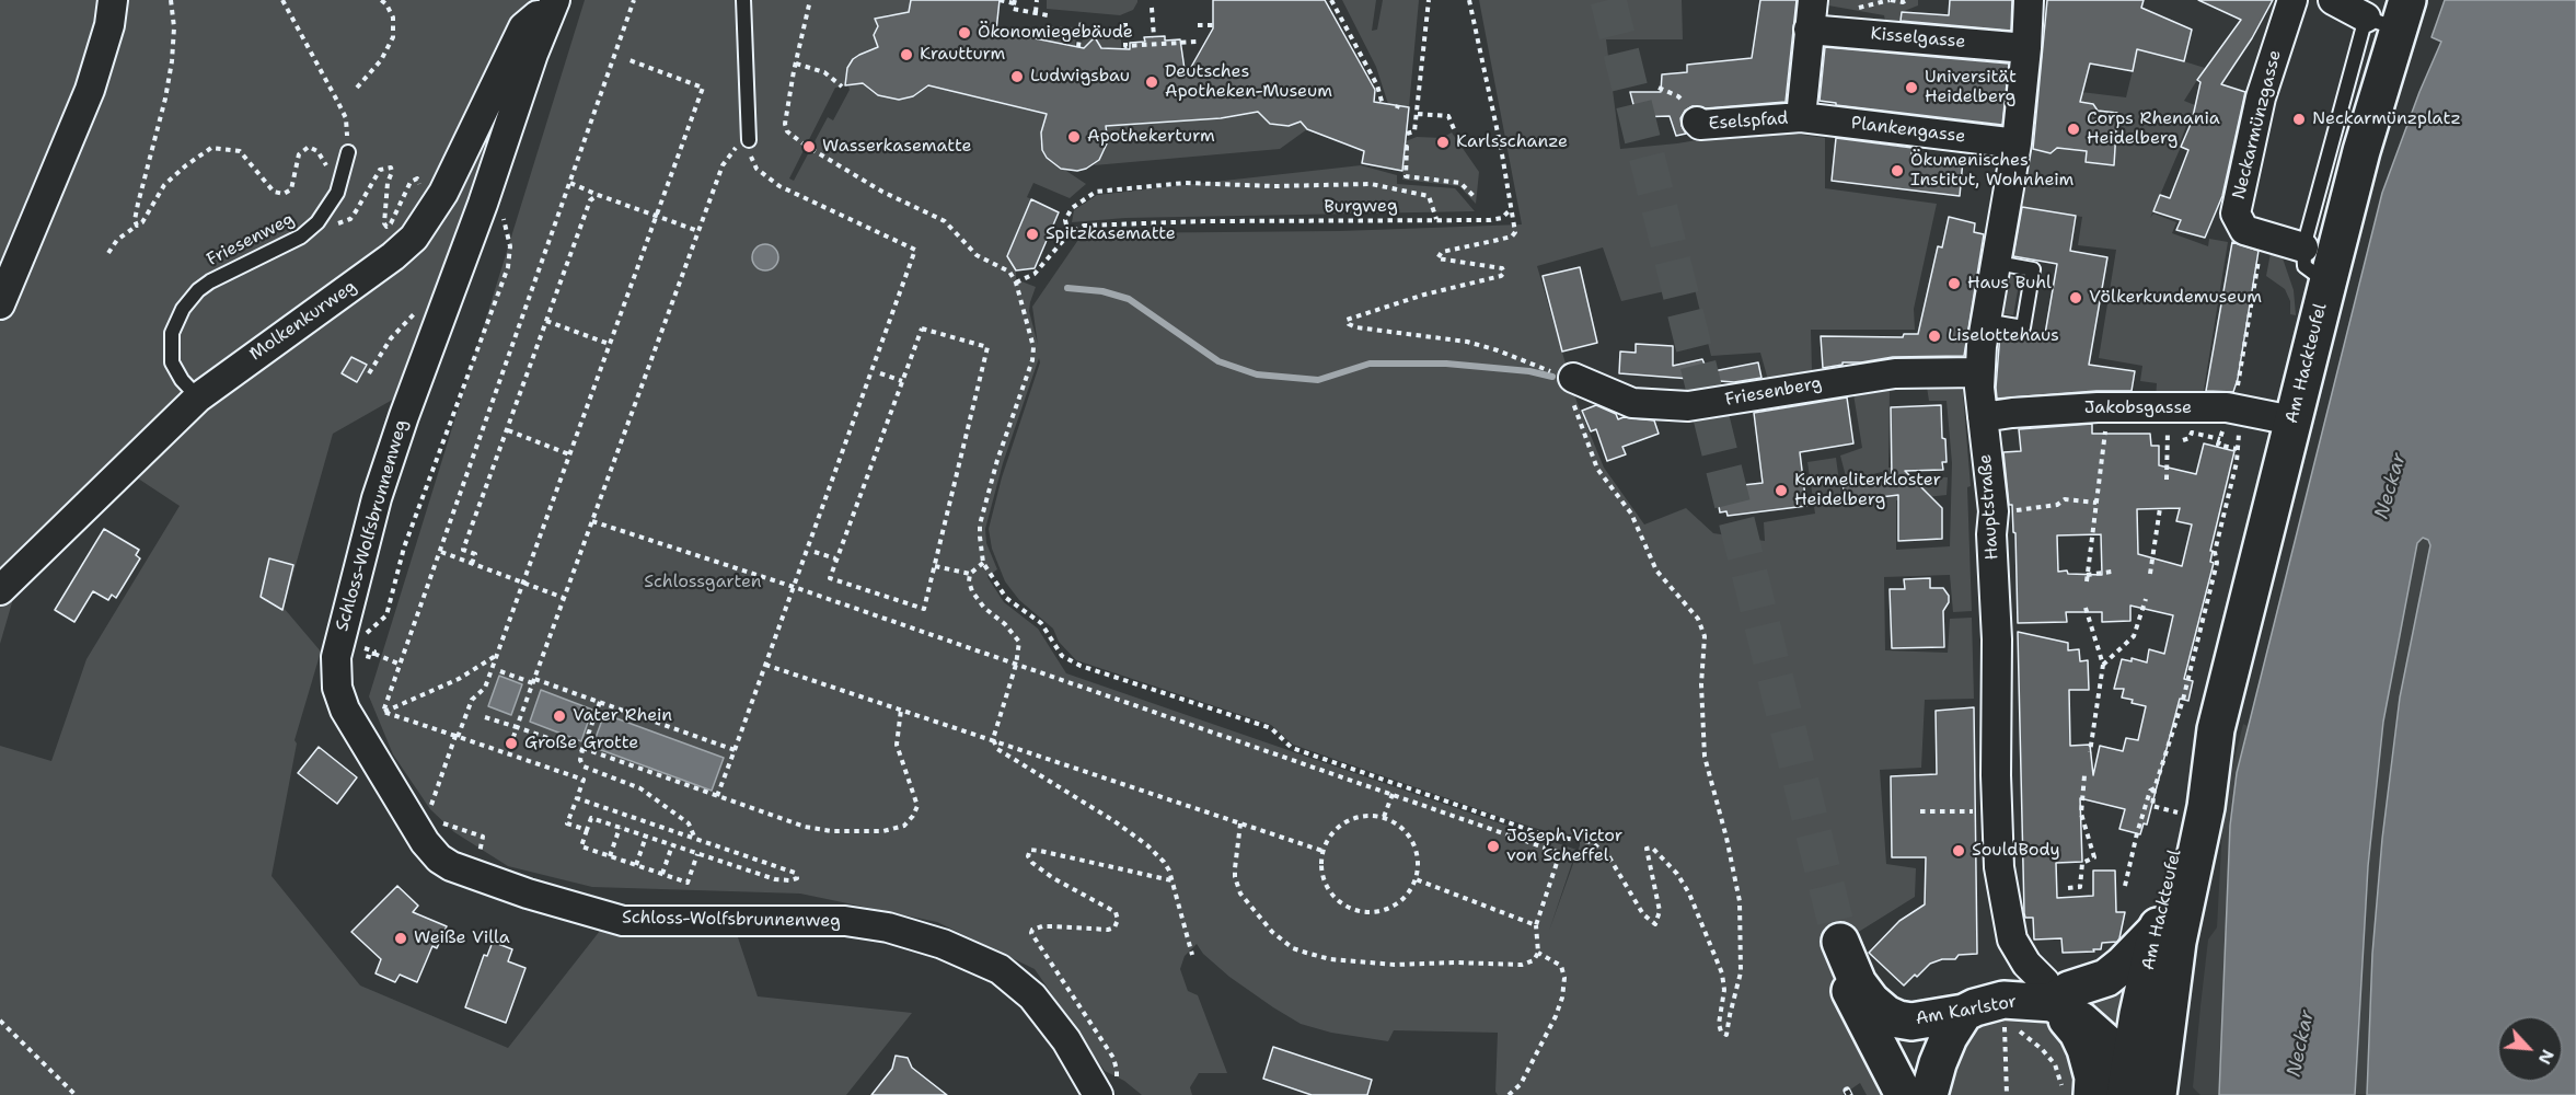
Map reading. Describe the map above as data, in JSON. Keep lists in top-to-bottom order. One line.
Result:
{"streets":{"main road":["Am Hackteufel","Am Karlstor"],"street":["Kisselgasse","Eselspfad","Neckarmünzgasse","Plankengasse","Molkenkurweg","Friesenberg","Jakobsgasse","Hauptstraße","Schloss-Wolfsbrunnenweg"],"lane":["Friesenweg"],"path":["Burgweg"]},"crossings":[["Kisselgasse","Hauptstraße"],["Eselspfad","Plankengasse"],["Plankengasse","Hauptstraße"],["Friesenweg","Molkenkurweg"],["Molkenkurweg","Schloss-Wolfsbrunnenweg"],["Am Hackteufel","Jakobsgasse"],["Friesenberg","Hauptstraße"],["Jakobsgasse","Hauptstraße"],["Hauptstraße","Am Karlstor"]],"water":["Neckar"],"parks":["Schlossgarten"],"places":["Ökonomiegebäude","Krautturm","Ludwigsbau","Deutsches Apotheken-Museum","Universität Heidelberg","Neckarmünzplatz","Corps Rhenania Heidelberg","Apothekerturm","Karlsschanze","Wasserkasematte","Ökumenisches Institut, Wohnheim","Spitzkasematte","Haus Buhl","Völkerkundemuseum","Liselottehaus","Karmeliterkloster Heidelberg","Vater Rhein","Große Grotte","Joseph Victor von Scheffel","SouldBody","Weiße Villa"],"north":"bottom right"}
